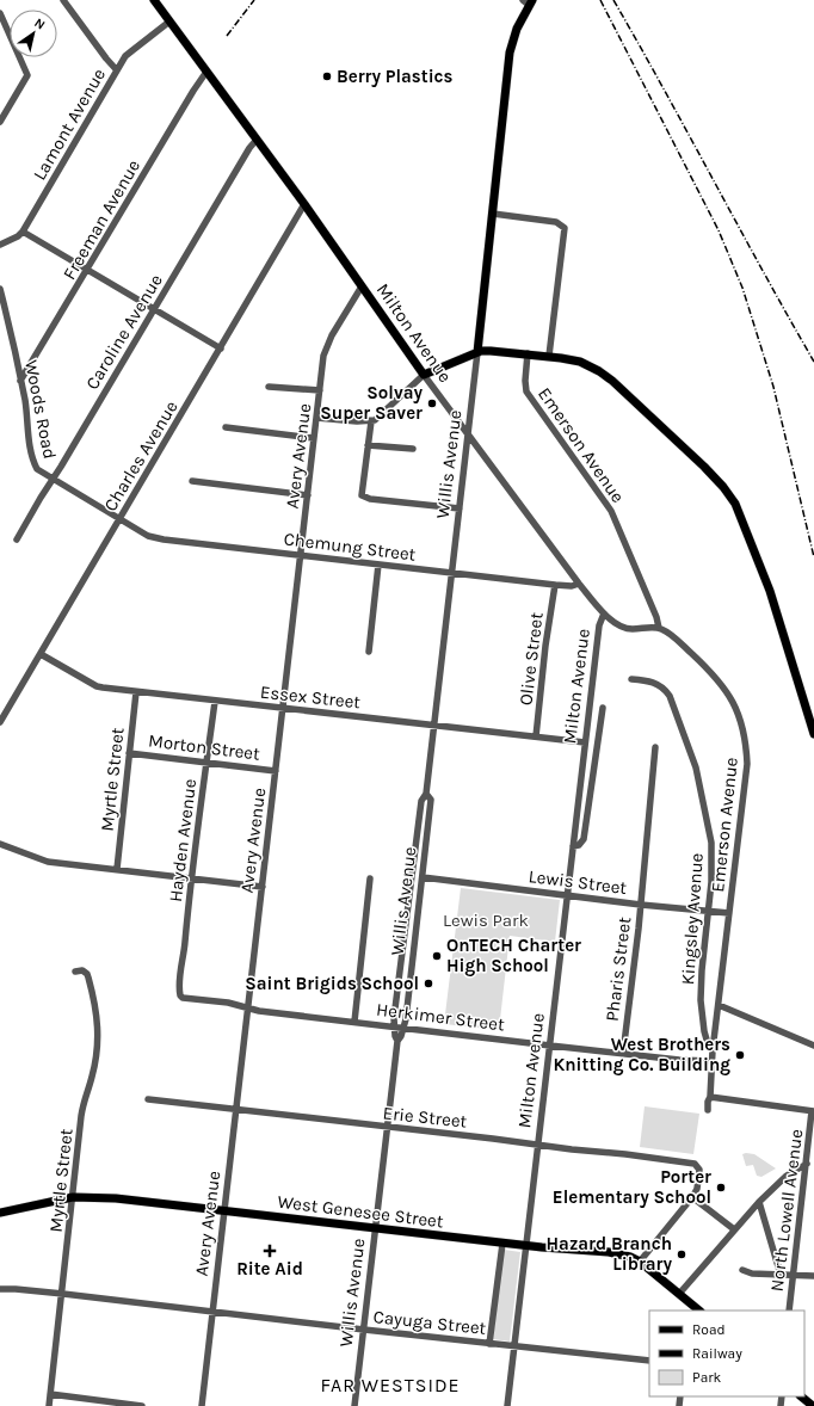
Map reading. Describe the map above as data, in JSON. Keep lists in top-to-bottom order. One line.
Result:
{"streets":{"main road":["Milton Avenue","Willis Avenue","West Genesee Street"],"street":["Lamont Avenue","Freeman Avenue","Caroline Avenue","Woods Road","Emerson Avenue","Charles Avenue","Avery Avenue","Chemung Street","Olive Street","Essex Street","Morton Street","Myrtle Street","Hayden Avenue","Lewis Street","Kingsley Avenue","Pharis Street","Herkimer Street","Erie Street","North Lowell Avenue","Cayuga Street"]},"crossings":[["Lamont Avenue","Milton Avenue"],["Freeman Avenue","Milton Avenue"],["Freeman Avenue","Woods Road"],["Caroline Avenue","Milton Avenue"],["Caroline Avenue","Woods Road"],["Milton Avenue","Charles Avenue"],["Milton Avenue","Avery Avenue"],["Milton Avenue","Willis Avenue"],["Milton Avenue","Chemung Street"],["Milton Avenue","Essex Street"],["Milton Avenue","Lewis Street"],["Milton Avenue","Herkimer Street"],["Milton Avenue","Erie Street"],["Milton Avenue","West Genesee Street"],["Milton Avenue","Cayuga Street"],["Woods Road","Charles Avenue"],["Woods Road","Chemung Street"],["Emerson Avenue","Lewis Street"],["Emerson Avenue","Kingsley Avenue"],["Emerson Avenue","Herkimer Street"],["Charles Avenue","Chemung Street"],["Charles Avenue","Essex Street"],["Avery Avenue","Chemung Street"],["Avery Avenue","Essex Street"],["Avery Avenue","Morton Street"],["Avery Avenue","Herkimer Street"],["Avery Avenue","Erie Street"],["Avery Avenue","West Genesee Street"],["Avery Avenue","Cayuga Street"],["Willis Avenue","Chemung Street"],["Willis Avenue","Essex Street"],["Willis Avenue","Lewis Street"],["Willis Avenue","Herkimer Street"],["Willis Avenue","Erie Street"],["Willis Avenue","West Genesee Street"],["Willis Avenue","Cayuga Street"],["Chemung Street","Olive Street"],["Olive Street","Essex Street"],["Essex Street","Myrtle Street"],["Essex Street","Hayden Avenue"],["Morton Street","Myrtle Street"],["Morton Street","Hayden Avenue"],["Myrtle Street","West Genesee Street"],["Myrtle Street","Cayuga Street"],["Hayden Avenue","Herkimer Street"],["Lewis Street","Kingsley Avenue"],["Lewis Street","Pharis Street"],["Pharis Street","Herkimer Street"]],"districts":["FAR WESTSIDE"],"parks":["Lewis Park"],"places":{"other":["Berry Plastics","Solvay Super Saver","OnTECH Charter High School","Saint Brigids School","West Brothers Knitting Co. Building","Porter Elementary School","Hazard Branch Library"],"health":["Rite Aid"]},"legend":["Road","Railway","Park"],"north":"top right"}
